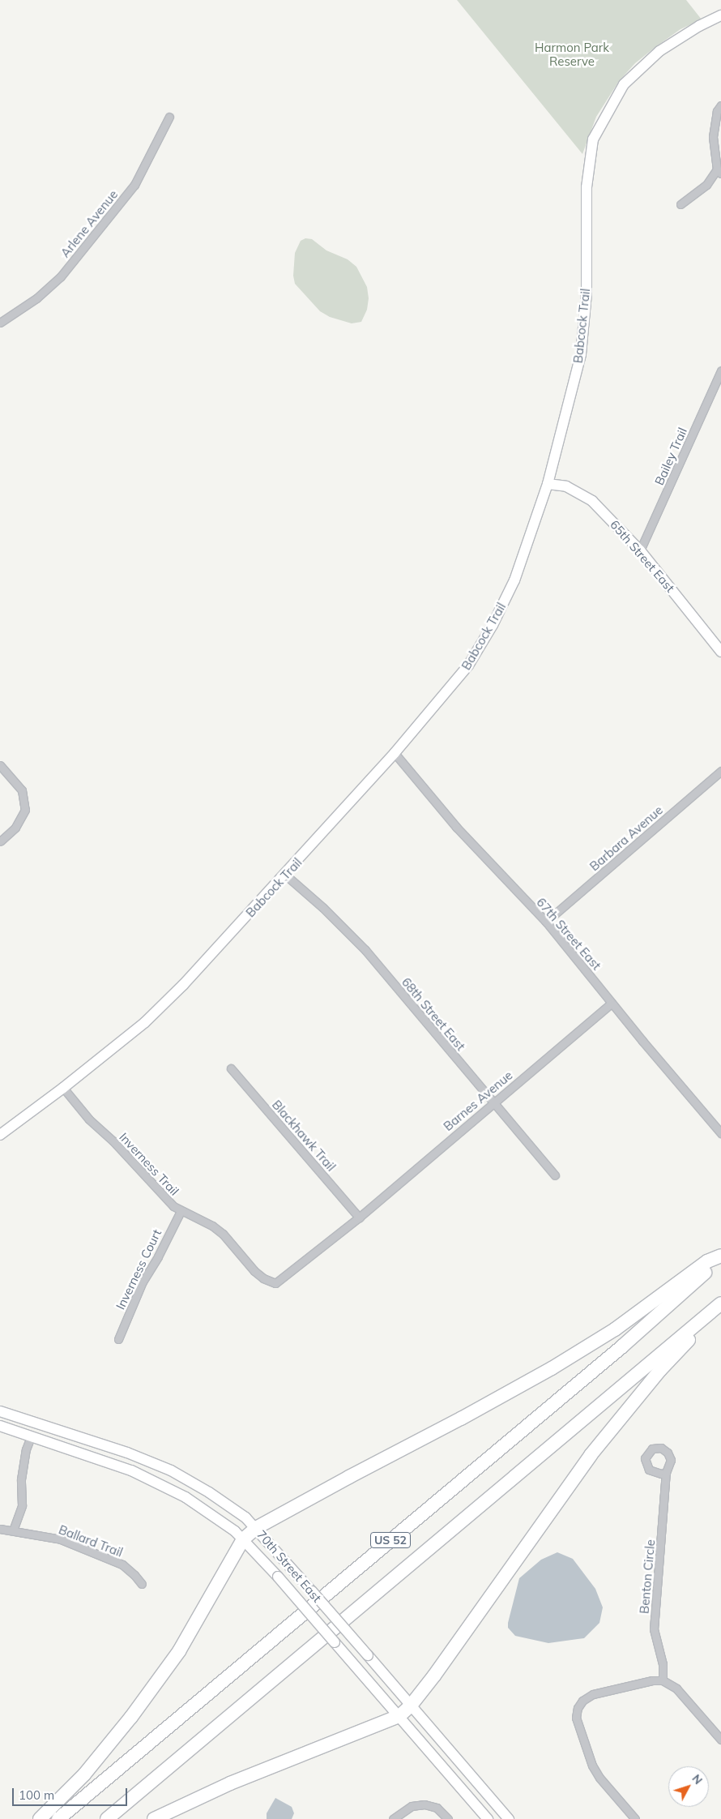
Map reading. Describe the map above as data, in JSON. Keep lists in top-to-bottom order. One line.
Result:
{"streets":{"highway":["US 52"],"street":["Arlene Avenue","Babcock Trail","Bailey Trail","65th Street East","Barbara Avenue","67th Street East","68th Street East","Barnes Avenue","Blackhawk Trail","Inverness Trail","Inverness Court","Ballard Trail","70th Street East","Benton Circle"]},"crossings":[["Babcock Trail","65th Street East"],["Babcock Trail","67th Street East"],["Babcock Trail","68th Street East"],["Babcock Trail","Inverness Trail"],["Bailey Trail","65th Street East"],["Barbara Avenue","67th Street East"],["67th Street East","Barnes Avenue"],["68th Street East","Barnes Avenue"],["Barnes Avenue","Blackhawk Trail"],["Barnes Avenue","Inverness Trail"],["Blackhawk Trail","Inverness Trail"],["Inverness Trail","Inverness Court"]],"parks":["Harmon Park Reserve"],"scale_bar":"100 m","north":"top right"}
